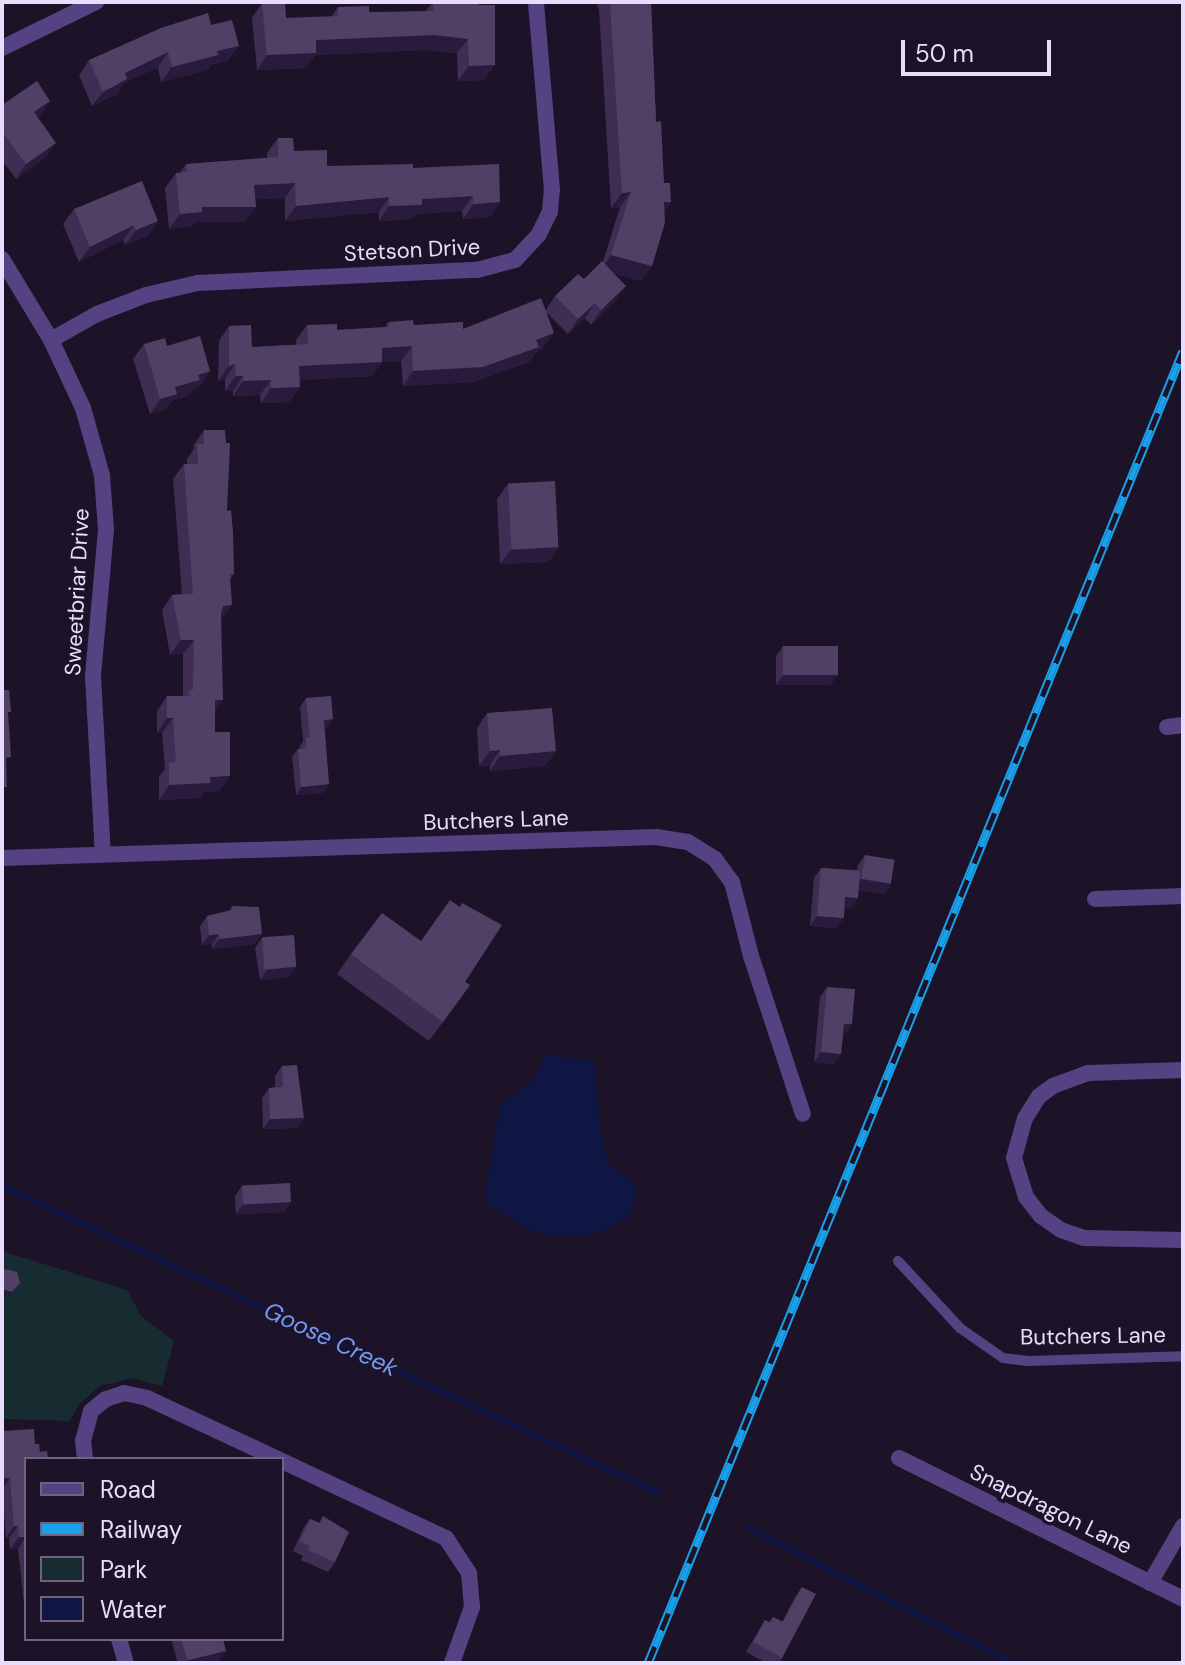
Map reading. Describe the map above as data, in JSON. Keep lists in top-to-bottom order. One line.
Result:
{"streets":{"street":["Stetson Drive","Sweetbriar Drive","Butchers Lane","Snapdragon Lane"]},"crossings":[["Stetson Drive","Sweetbriar Drive"],["Sweetbriar Drive","Butchers Lane"]],"water":["Goose Creek"],"legend":["Road","Railway","Park","Water"],"scale_bar":"50 m"}
